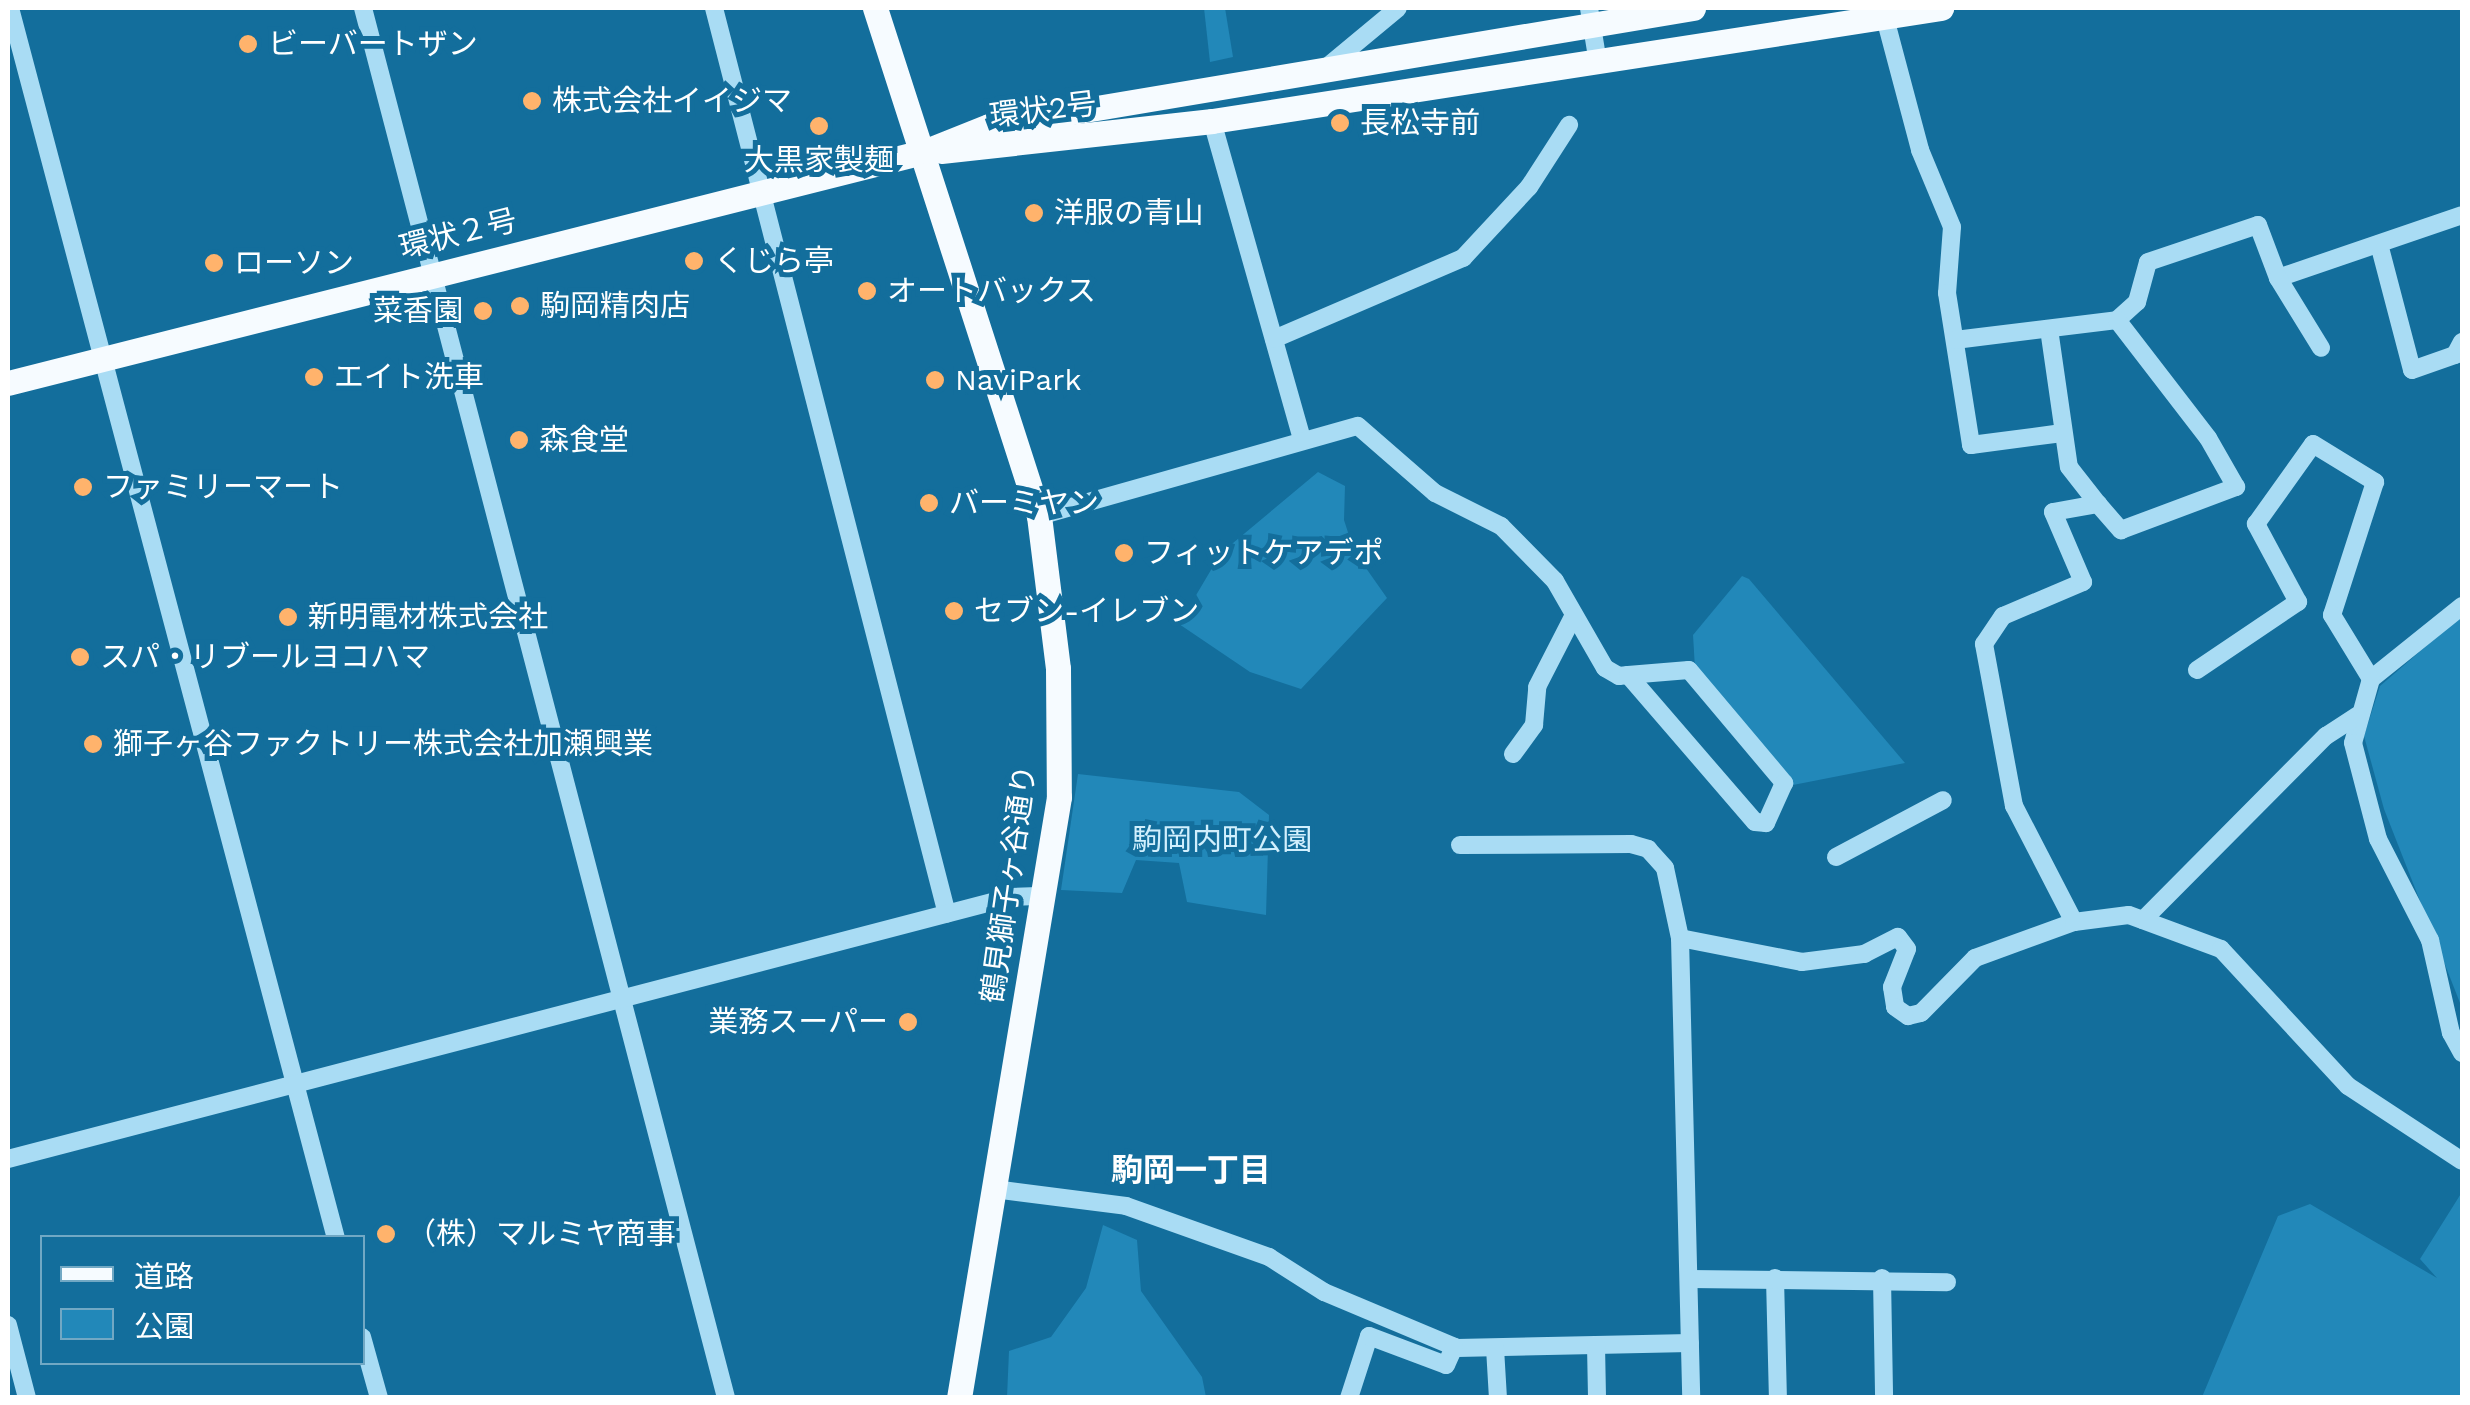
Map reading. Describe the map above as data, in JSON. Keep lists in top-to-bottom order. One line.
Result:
{"streets":{"main road":["環状2号","環状２号","鶴見獅子ヶ谷通り"]},"crossings":[["環状2号","環状２号"],["環状2号","鶴見獅子ヶ谷通り"],["環状２号","鶴見獅子ヶ谷通り"]],"districts":["駒岡一丁目"],"parks":["駒岡内町公園"],"places":["ビーバートザン","株式会社イイジマ","長松寺前","大黒家製麺","洋服の青山","くじら亭","ローソン","オートバックス","駒岡精肉店","菜香園","エイト洗車","NaviPark","森食堂","ファミリーマート","バーミヤン","フィットケアデポ","セブン-イレブン","新明電材株式会社","スパ・リブールヨコハマ","獅子ヶ谷ファクトリー株式会社加瀬興業","業務スーパー","（株）マルミヤ商事"],"legend":["道路","公園"]}
